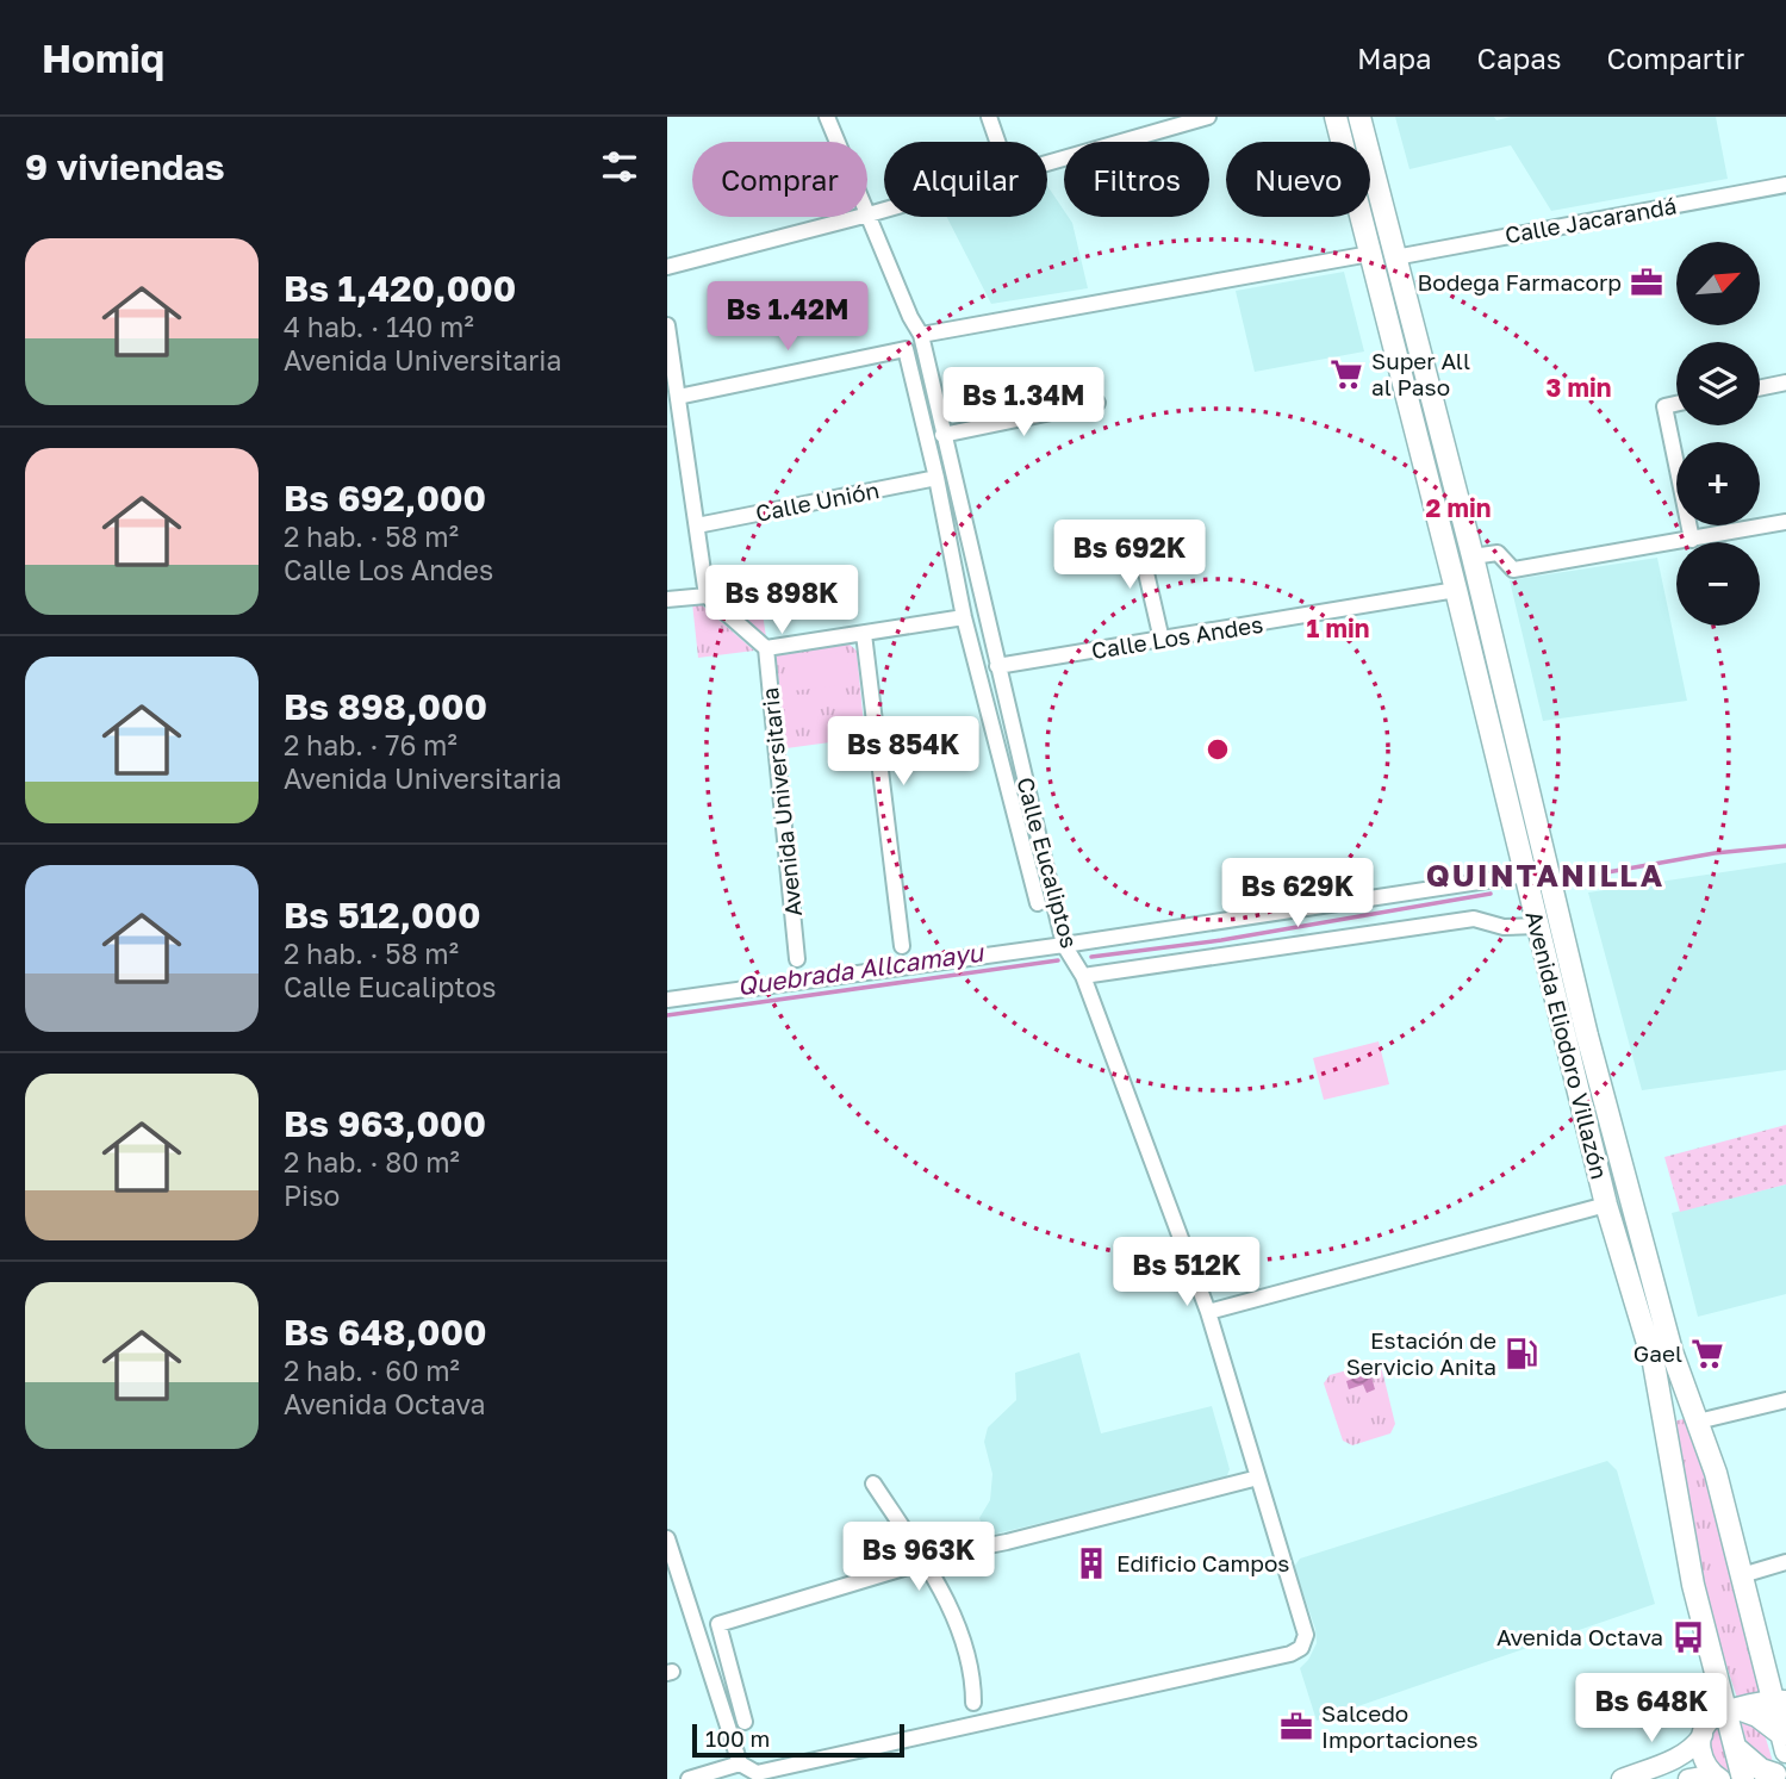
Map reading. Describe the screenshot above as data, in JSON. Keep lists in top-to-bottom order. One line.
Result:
{"streets":{"highway":["Avenida Eliodoro Villazón"],"street":["Calle Jacarandá","Calle Unión","Calle Los Andes","Avenida Universitaria","Calle Eucaliptos"]},"crossings":[["Calle Jacarandá","Avenida Eliodoro Villazón"],["Calle Unión","Calle Eucaliptos"],["Calle Los Andes","Calle Eucaliptos"],["Calle Los Andes","Avenida Eliodoro Villazón"]],"districts":["QUINTANILLA"],"water":["Quebrada Allcamayu"],"places":{"office":["Bodega Farmacorp","Salcedo Importaciones"],"supermarket":["Super All al Paso","Gael"],"fuel station":["Estación de Servicio Anita"],"building":["Edificio Campos"],"bus stop":["Avenida Octava"]},"scale_bar":"100 m","north":"top right","page":{"header":"Homiq","nav":["Mapa","Capas","Compartir"],"heading":"9 viviendas","chip":["Comprar","Alquilar","Filtros","Nuevo"],"list":[{"name":"Bs 1,420,000","note":"4 hab. · 140 m² · Avenida Universitaria"},{"name":"Bs 692,000","note":"2 hab. · 58 m² · Calle Los Andes"},{"name":"Bs 898,000","note":"2 hab. · 76 m² · Avenida Universitaria"},{"name":"Bs 512,000","note":"2 hab. · 58 m² · Calle Eucaliptos"},{"name":"Bs 963,000","note":"2 hab. · 80 m² · Piso"},{"name":"Bs 648,000","note":"2 hab. · 60 m² · Avenida Octava"}],"map_buttons":["+","−"],"price":["Bs 1.42M","Bs 1.34M","Bs 692K","Bs 898K","Bs 854K","Bs 629K","Bs 512K","Bs 963K","Bs 648K"],"scale":"100 m"},"rings":["3 min","2 min","1 min"]}
